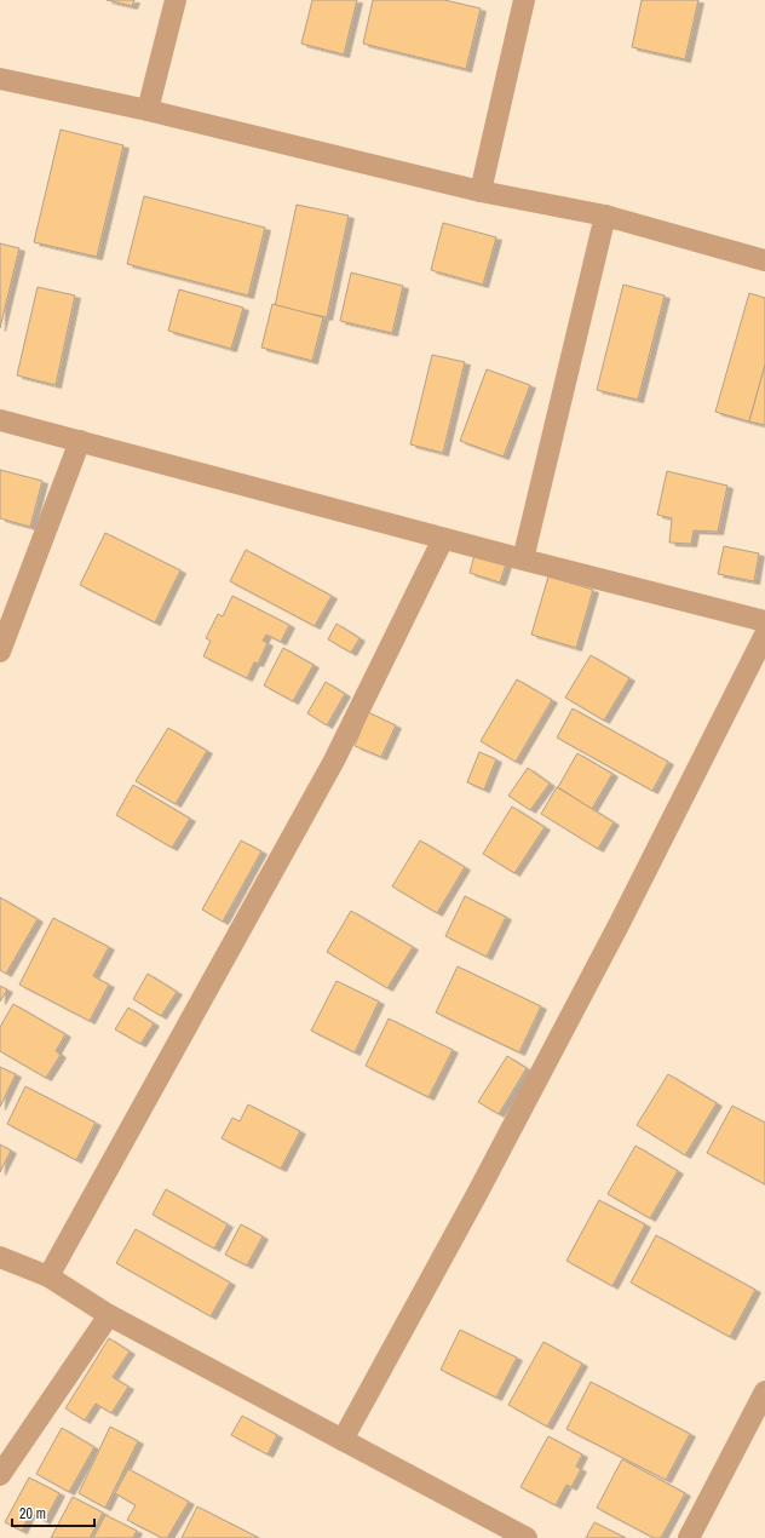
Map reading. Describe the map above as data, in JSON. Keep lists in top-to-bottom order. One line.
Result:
{"scale_bar":"20 m"}
